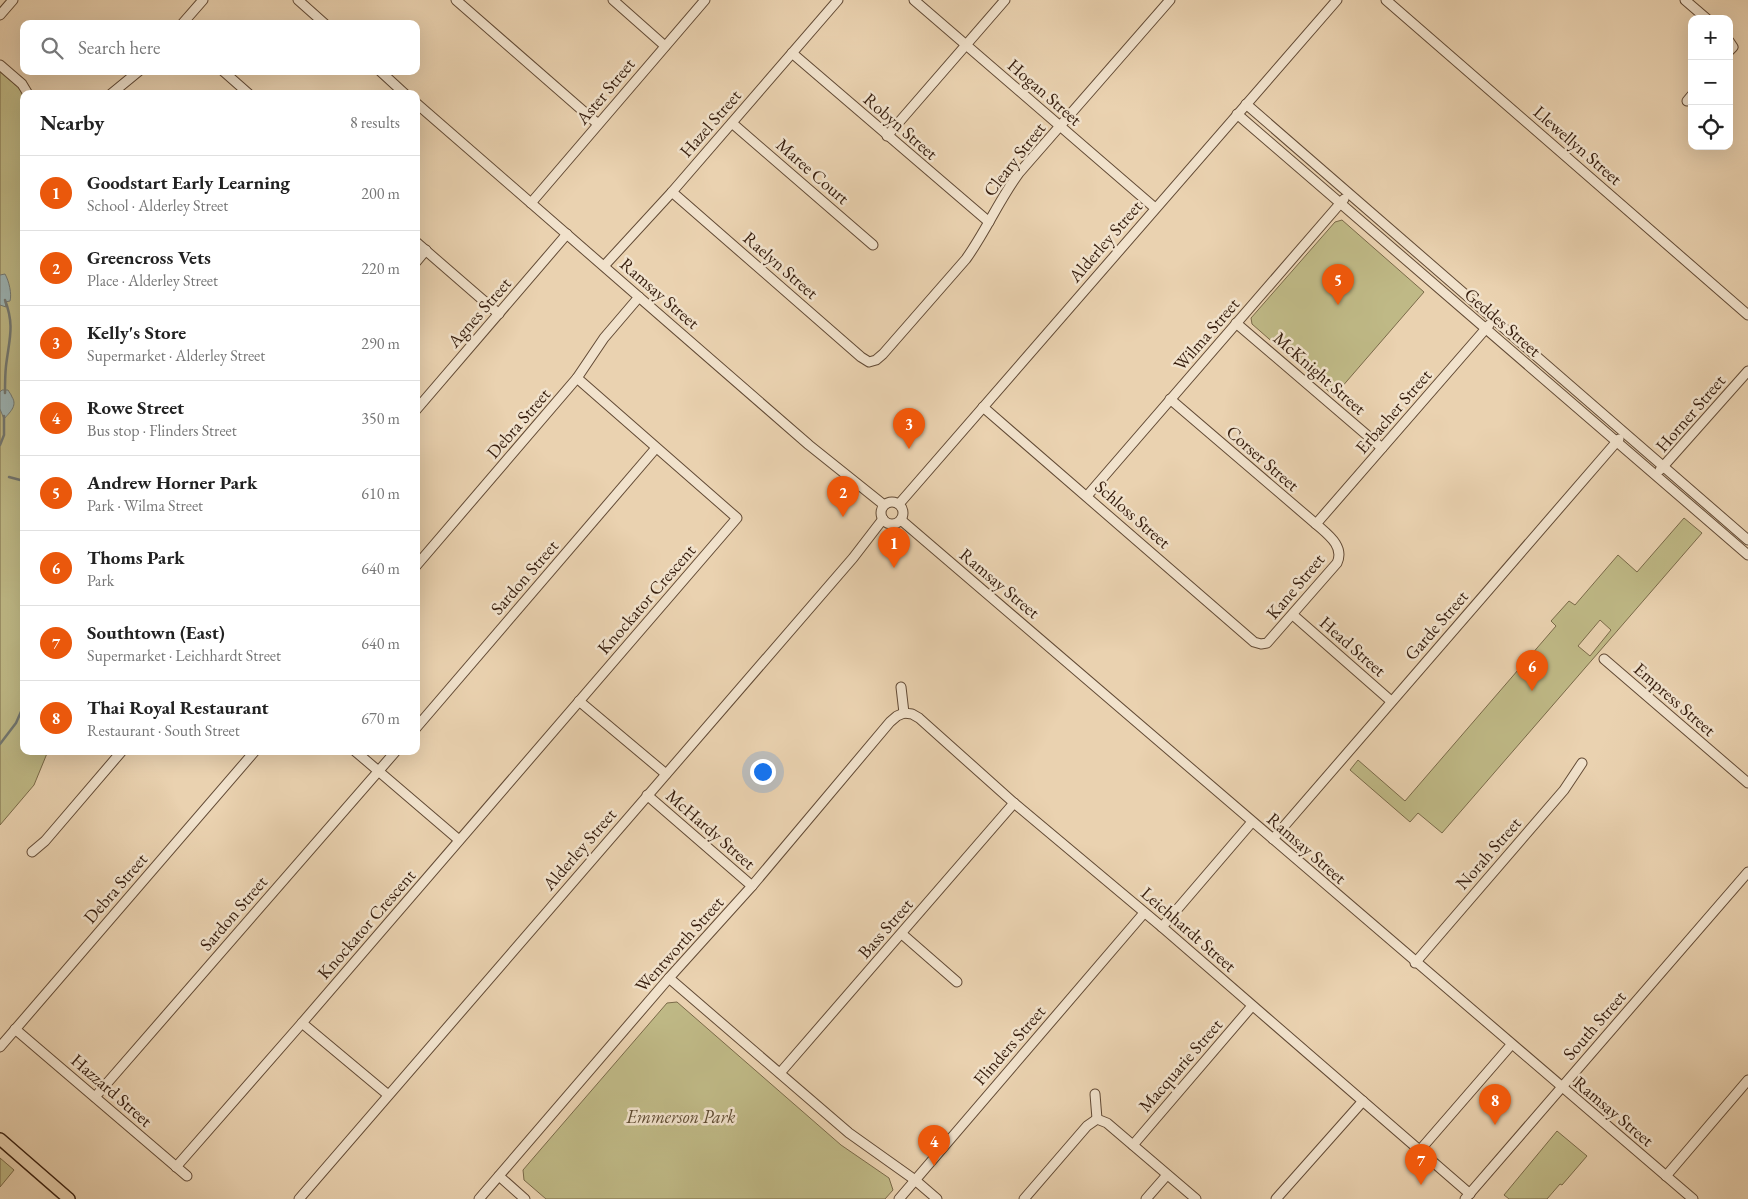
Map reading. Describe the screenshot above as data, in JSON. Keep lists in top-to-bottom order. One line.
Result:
{"streets":{"street":["Aster Street","Hogan Street","Hazel Street","Robyn Street","Llewellyn Street","Cleary Street","Maree Court","Alderley Street","Raelyn Street","Ramsay Street","Agnes Street","Geddes Street","Wilma Street","McKnight Street","Erbacher Street","Horner Street","Debra Street","Corser Street","Schloss Street","Sardon Street","Kane Street","Knockator Crescent","Garde Street","Head Street","Empress Street","McHardy Street","Norah Street","Bass Street","Leichhardt Street","Wentworth Street","South Street","Flinders Street","Macquarie Street","Hazzard Street"]},"crossings":[["Aster Street","Ramsay Street"],["Hogan Street","Cleary Street"],["Hogan Street","Alderley Street"],["Hazel Street","Robyn Street"],["Hazel Street","Maree Court"],["Hazel Street","Raelyn Street"],["Hazel Street","Ramsay Street"],["Robyn Street","Cleary Street"],["Cleary Street","Raelyn Street"],["Alderley Street","Ramsay Street"],["Alderley Street","Geddes Street"],["Alderley Street","Schloss Street"],["Alderley Street","McHardy Street"],["Ramsay Street","Agnes Street"],["Ramsay Street","Debra Street"],["Ramsay Street","Garde Street"],["Ramsay Street","Norah Street"],["Ramsay Street","South Street"],["Geddes Street","Wilma Street"],["Geddes Street","Erbacher Street"],["Geddes Street","Horner Street"],["Geddes Street","Garde Street"],["Wilma Street","McKnight Street"],["Wilma Street","Corser Street"],["Wilma Street","Schloss Street"],["McKnight Street","Erbacher Street"],["Erbacher Street","Corser Street"],["Debra Street","Hazzard Street"],["Corser Street","Kane Street"],["Schloss Street","Kane Street"],["Sardon Street","Hazzard Street"],["Kane Street","Head Street"],["Knockator Crescent","Hazzard Street"],["Garde Street","Head Street"],["McHardy Street","Wentworth Street"],["Bass Street","Leichhardt Street"],["Leichhardt Street","Wentworth Street"],["Leichhardt Street","South Street"],["Leichhardt Street","Flinders Street"],["Leichhardt Street","Macquarie Street"]],"parks":["Emmerson Park"],"page":{"map_buttons":["+","−"],"search":"Search here","heading":["Nearby","8 results"],"list":[{"mark":"1","name":"Goodstart Early Learning","note":"School · Alderley Street","value":"200 m"},{"mark":"2","name":"Greencross Vets","note":"Place · Alderley Street","value":"220 m"},{"mark":"3","name":"Kelly's Store","note":"Supermarket · Alderley Street","value":"290 m"},{"mark":"4","name":"Rowe Street","note":"Bus stop · Flinders Street","value":"350 m"},{"mark":"5","name":"Andrew Horner Park","note":"Park · Wilma Street","value":"610 m"},{"mark":"6","name":"Thoms Park","note":"Park","value":"640 m"},{"mark":"7","name":"Southtown (East)","note":"Supermarket · Leichhardt Street","value":"640 m"},{"mark":"8","name":"Thai Royal Restaurant","note":"Restaurant · South Street","value":"670 m"}],"pins":["5","3","2","1","6","8","4","7"]}}
